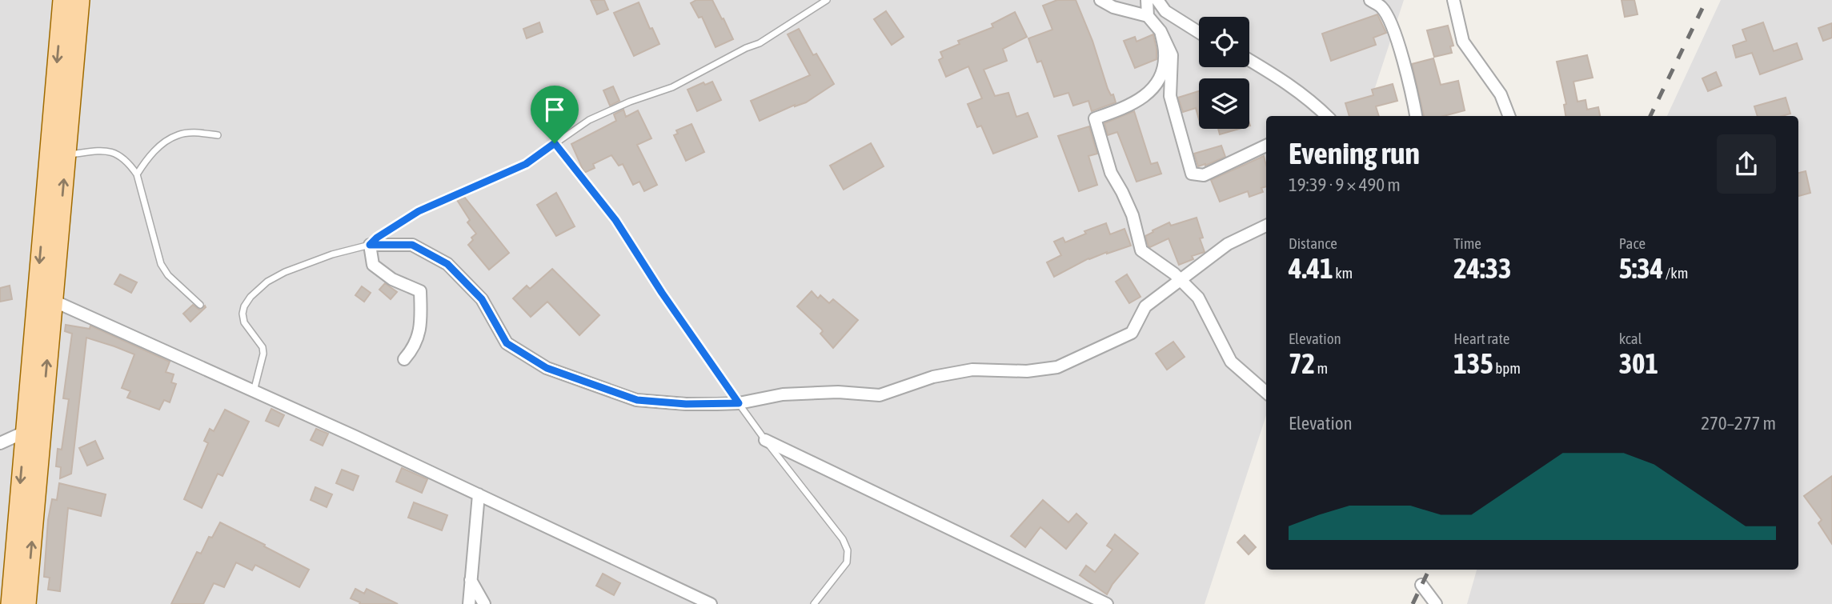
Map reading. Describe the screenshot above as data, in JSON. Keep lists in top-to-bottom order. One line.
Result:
{"page":{"heading":["Evening run","19:39 · 9 × 490 m"],"stats":[["Distance","4.41 km"],["Time","24:33"],["Pace","5:34 /km"],["Elevation","72 m"],["Heart rate","135 bpm"],["kcal","301"]],"chart":["Elevation","270–277 m"]}}
